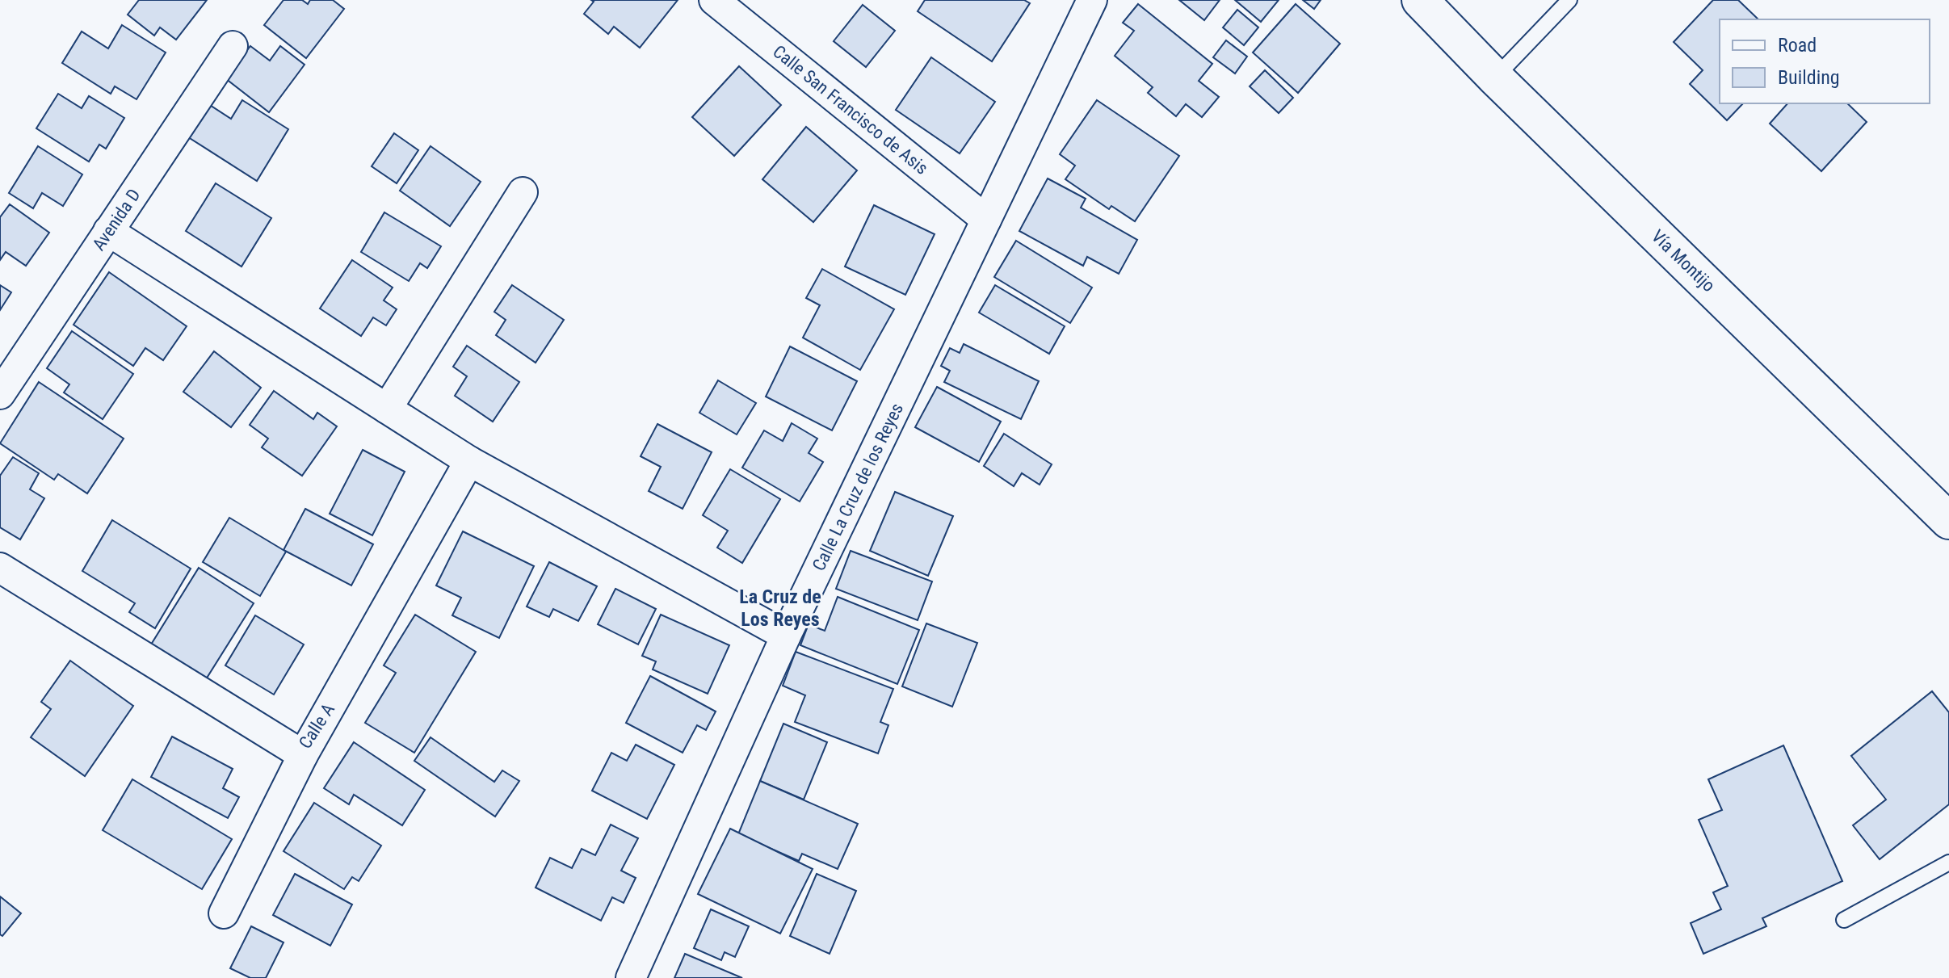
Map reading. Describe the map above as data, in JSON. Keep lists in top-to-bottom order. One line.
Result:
{"streets":{"main road":["Vía Montijo"],"street":["Calle San Francisco de Asis","Avenida D","Calle La Cruz de los Reyes","Calle A"]},"crossings":[["Calle San Francisco de Asis","Calle La Cruz de los Reyes"]],"districts":["La Cruz de Los Reyes"],"legend":["Road","Building"]}
